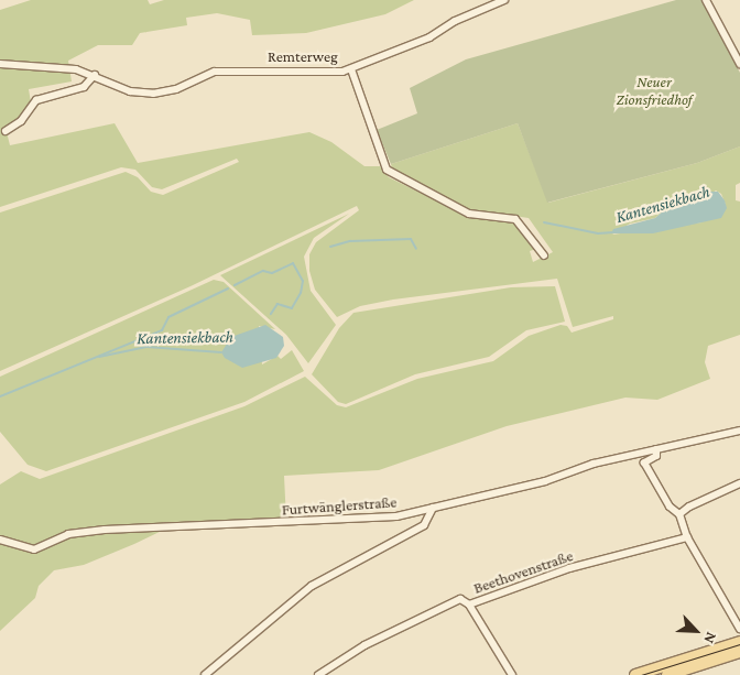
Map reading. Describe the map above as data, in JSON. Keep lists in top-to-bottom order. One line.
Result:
{"streets":{"street":["Remterweg","Furtwänglerstraße","Beethovenstraße"]},"water":["Kantensiekbach"],"parks":["Neuer Zionsfriedhof"],"north":"bottom right"}
